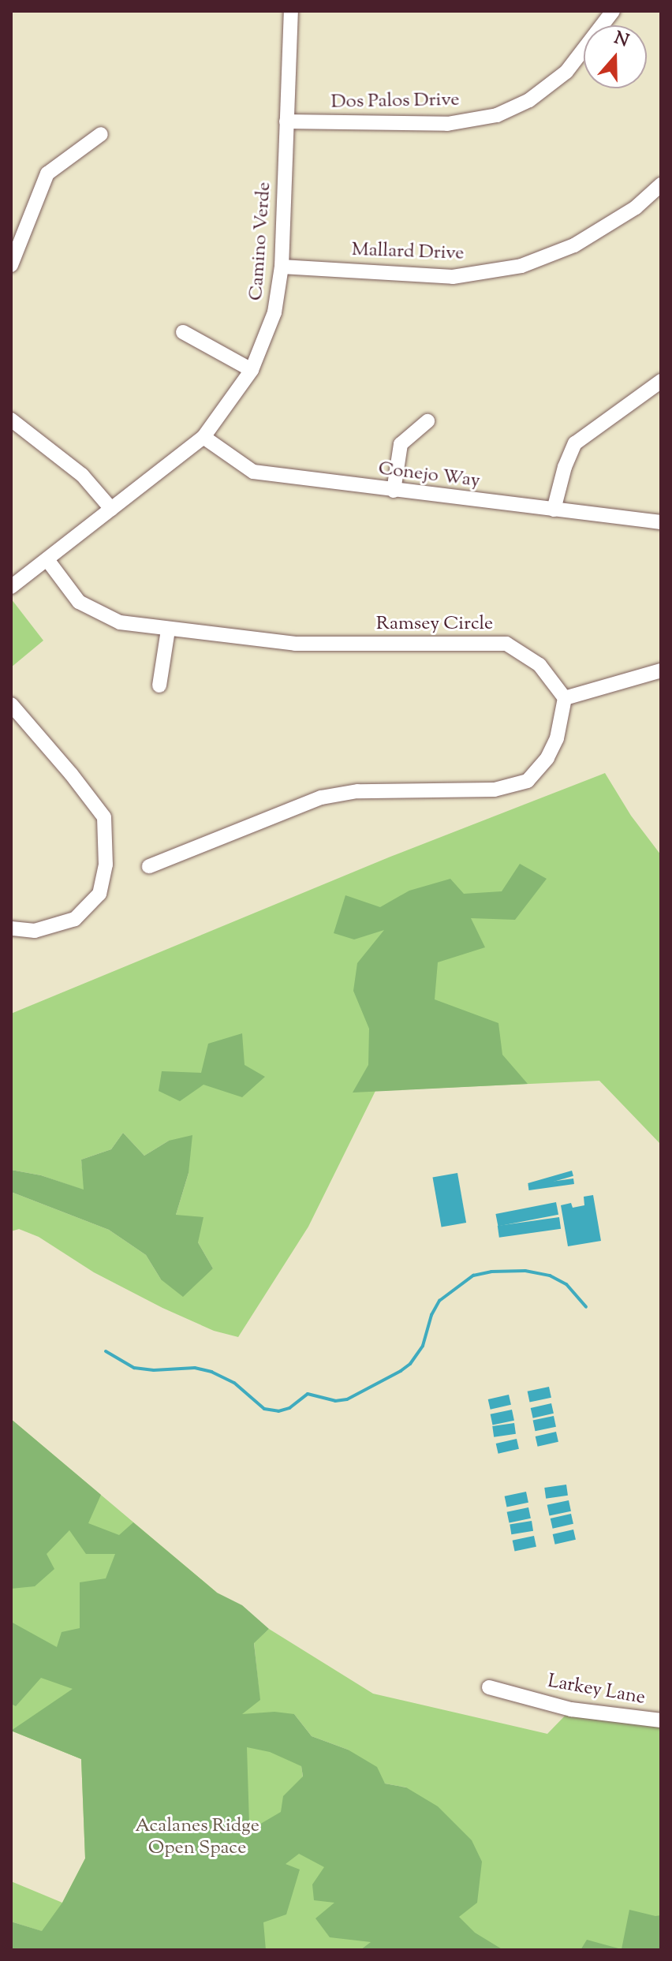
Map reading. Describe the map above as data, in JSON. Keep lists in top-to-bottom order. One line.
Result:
{"streets":{"street":["Dos Palos Drive","Camino Verde","Mallard Drive","Conejo Way","Ramsey Circle","Larkey Lane"]},"crossings":[["Dos Palos Drive","Camino Verde"],["Camino Verde","Mallard Drive"],["Camino Verde","Conejo Way"],["Camino Verde","Ramsey Circle"]],"parks":["Acalanes Ridge Open Space"],"north":"top"}
